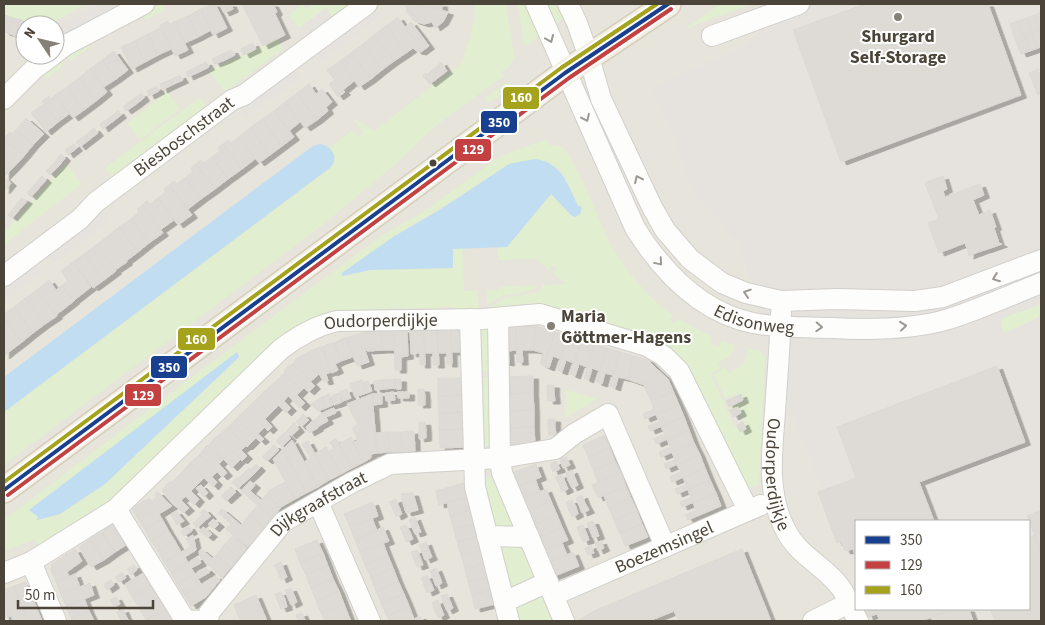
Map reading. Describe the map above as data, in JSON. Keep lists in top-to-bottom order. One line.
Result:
{"streets":{"street":["Biesboschstraat","Edisonweg","Oudorperdijkje","Dijkgraafstraat","Boezemsingel"]},"crossings":[["Edisonweg","Oudorperdijkje"],["Oudorperdijkje","Boezemsingel"],["Dijkgraafstraat","Boezemsingel"]],"places":["Shurgard Self-Storage","Maria Göttmer-Hagens"],"lines":["transit line 350","transit line 160","transit line 129"],"legend":["350","129","160"],"scale_bar":"50 m","north":"top left"}
